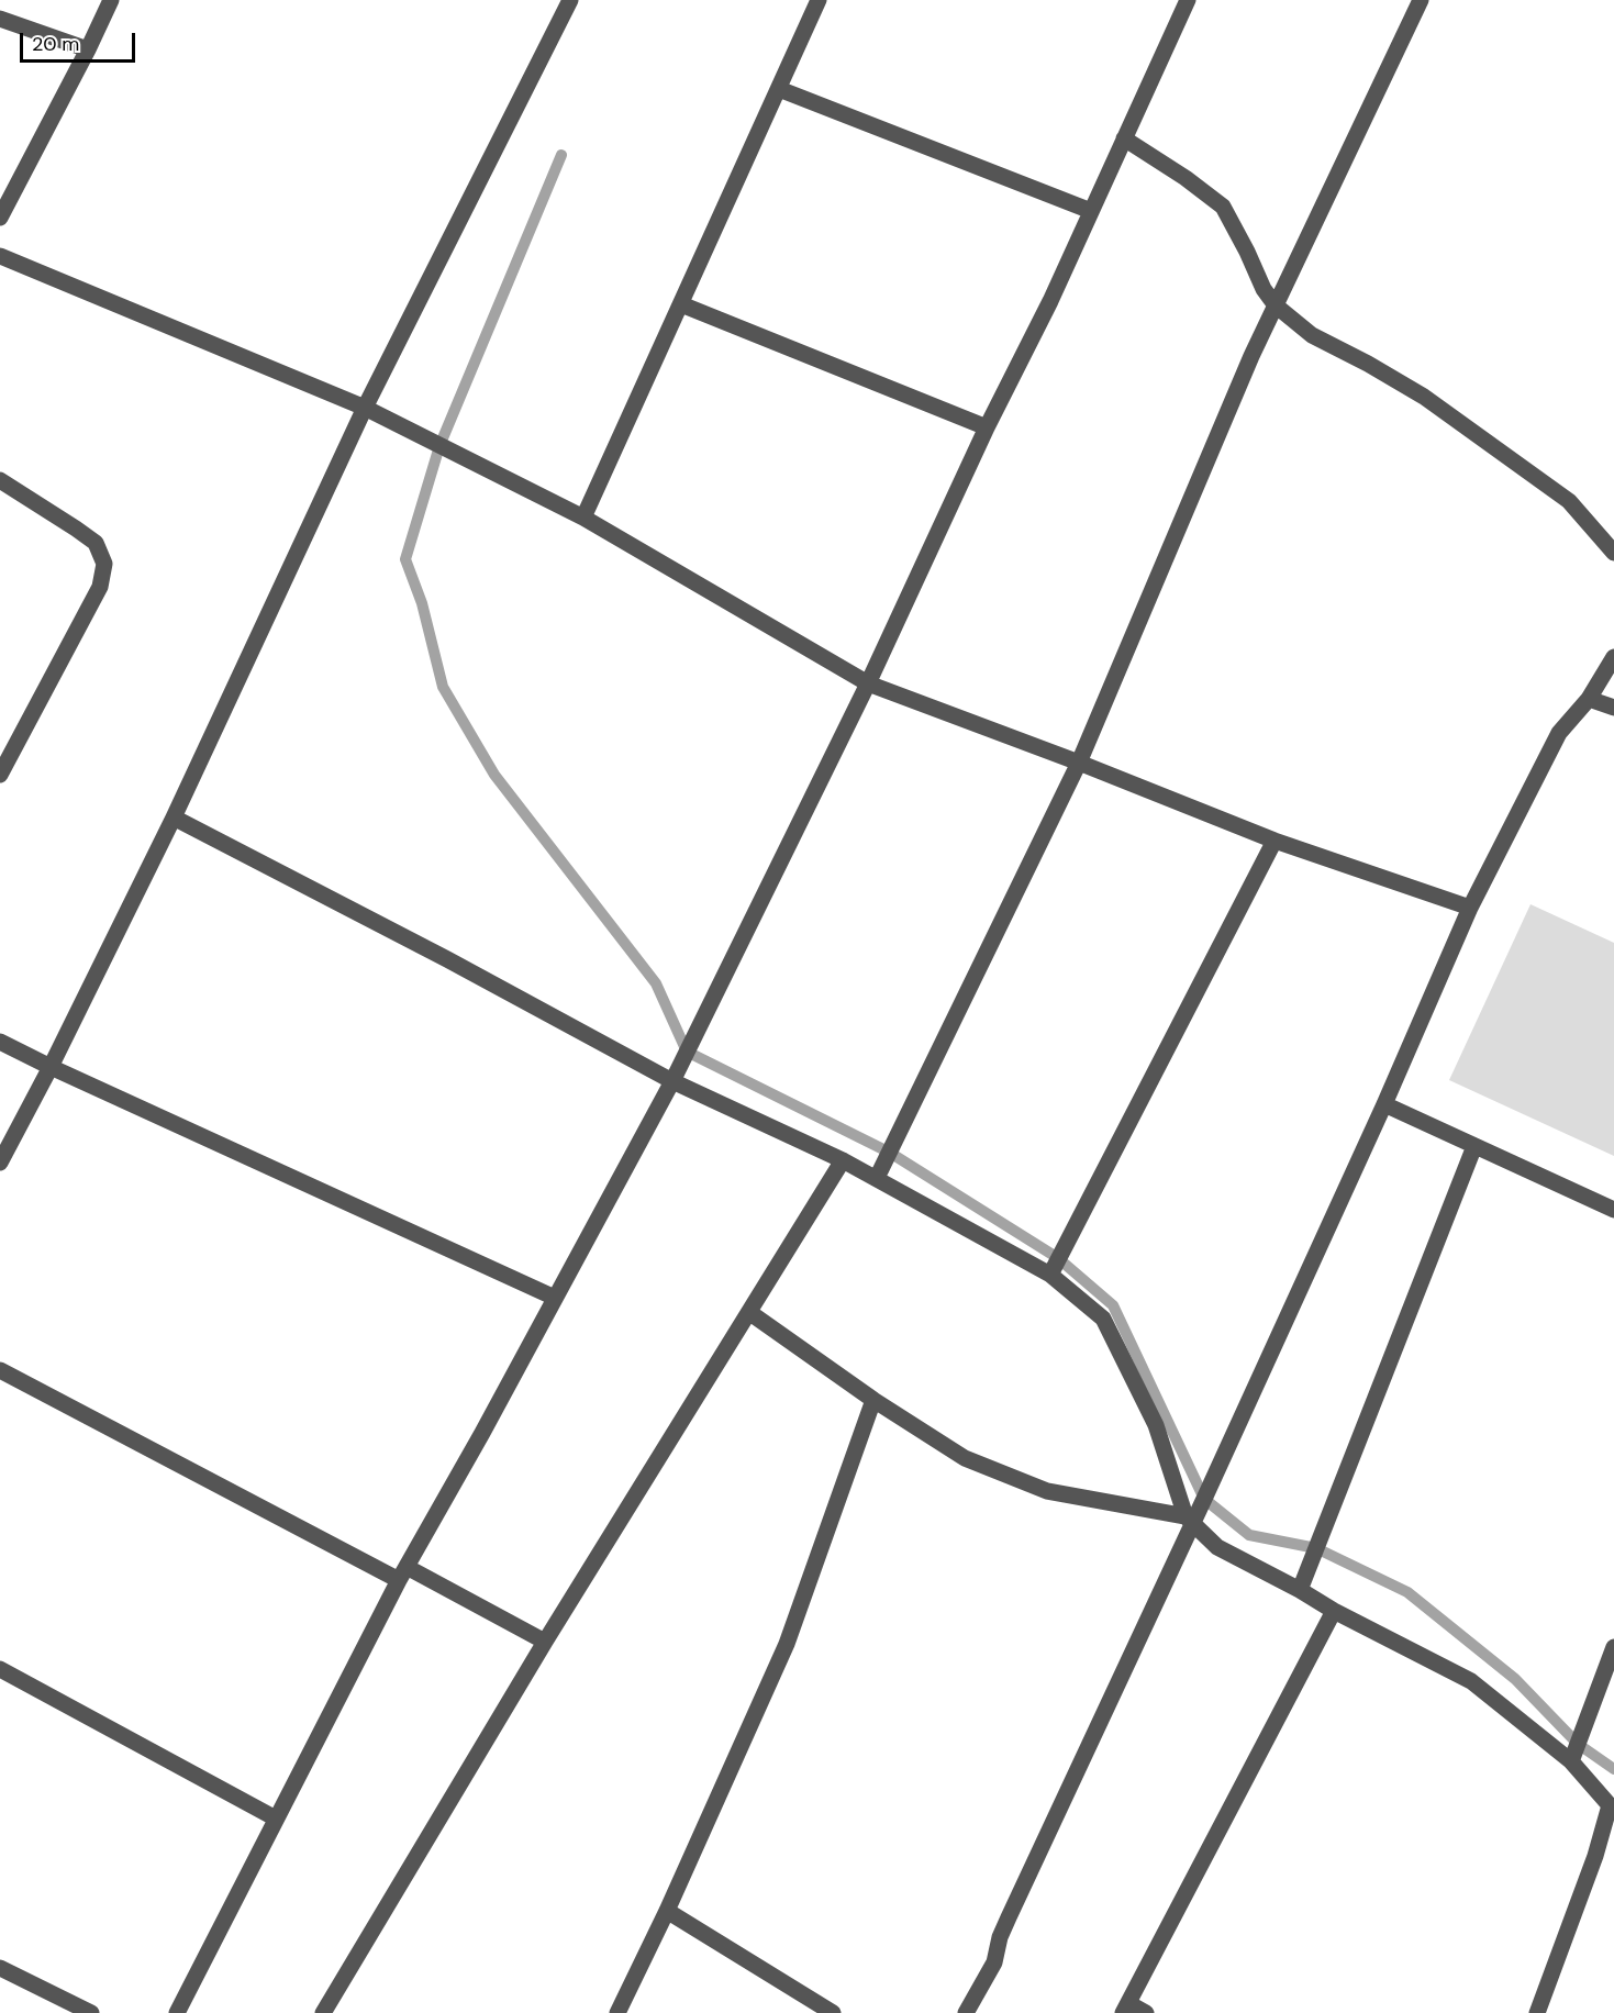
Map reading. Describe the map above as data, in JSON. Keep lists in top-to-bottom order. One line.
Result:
{"scale_bar":"20 m"}
